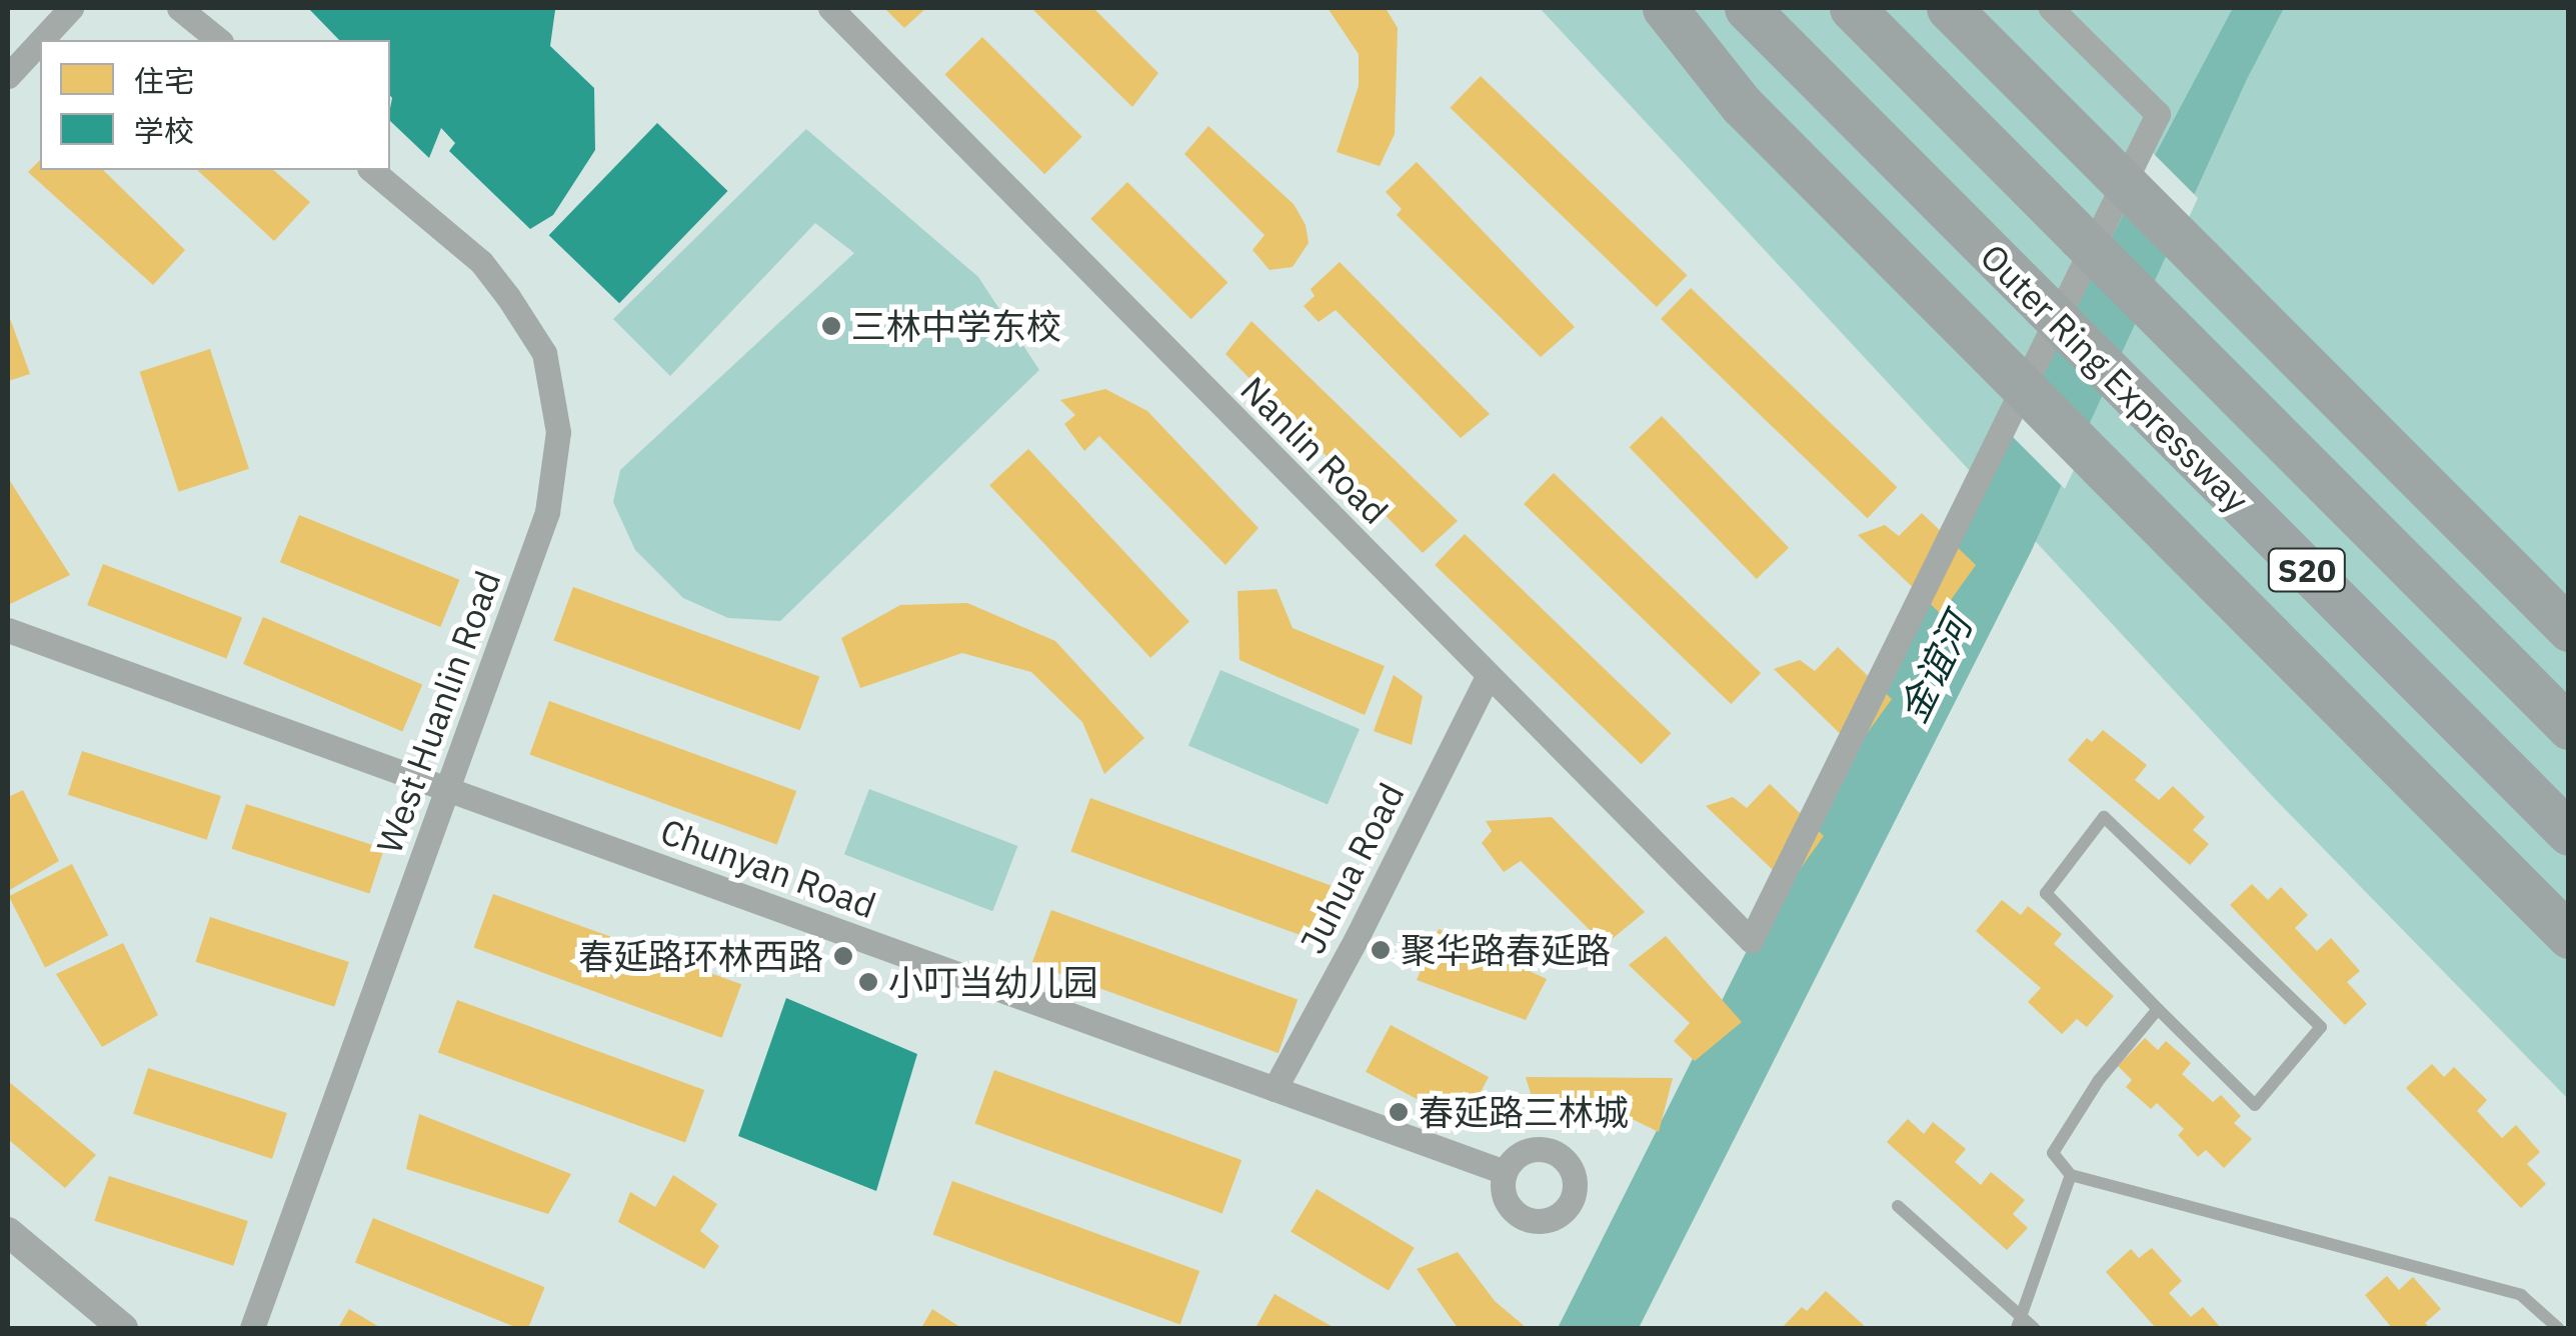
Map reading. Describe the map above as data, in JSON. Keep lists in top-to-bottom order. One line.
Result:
{"streets":{"highway":["Outer Ring Expressway","S20"],"street":["Nanlin Road","West Huanlin Road","Chunyan Road","Juhua Road"]},"crossings":[["Nanlin Road","Juhua Road"],["West Huanlin Road","Chunyan Road"],["Chunyan Road","Juhua Road"]],"water":["金谊河"],"places":["三林中学东校","聚华路春延路","春延路环林西路","小叮当幼儿园","春延路三林城"],"legend":["住宅","学校"]}
